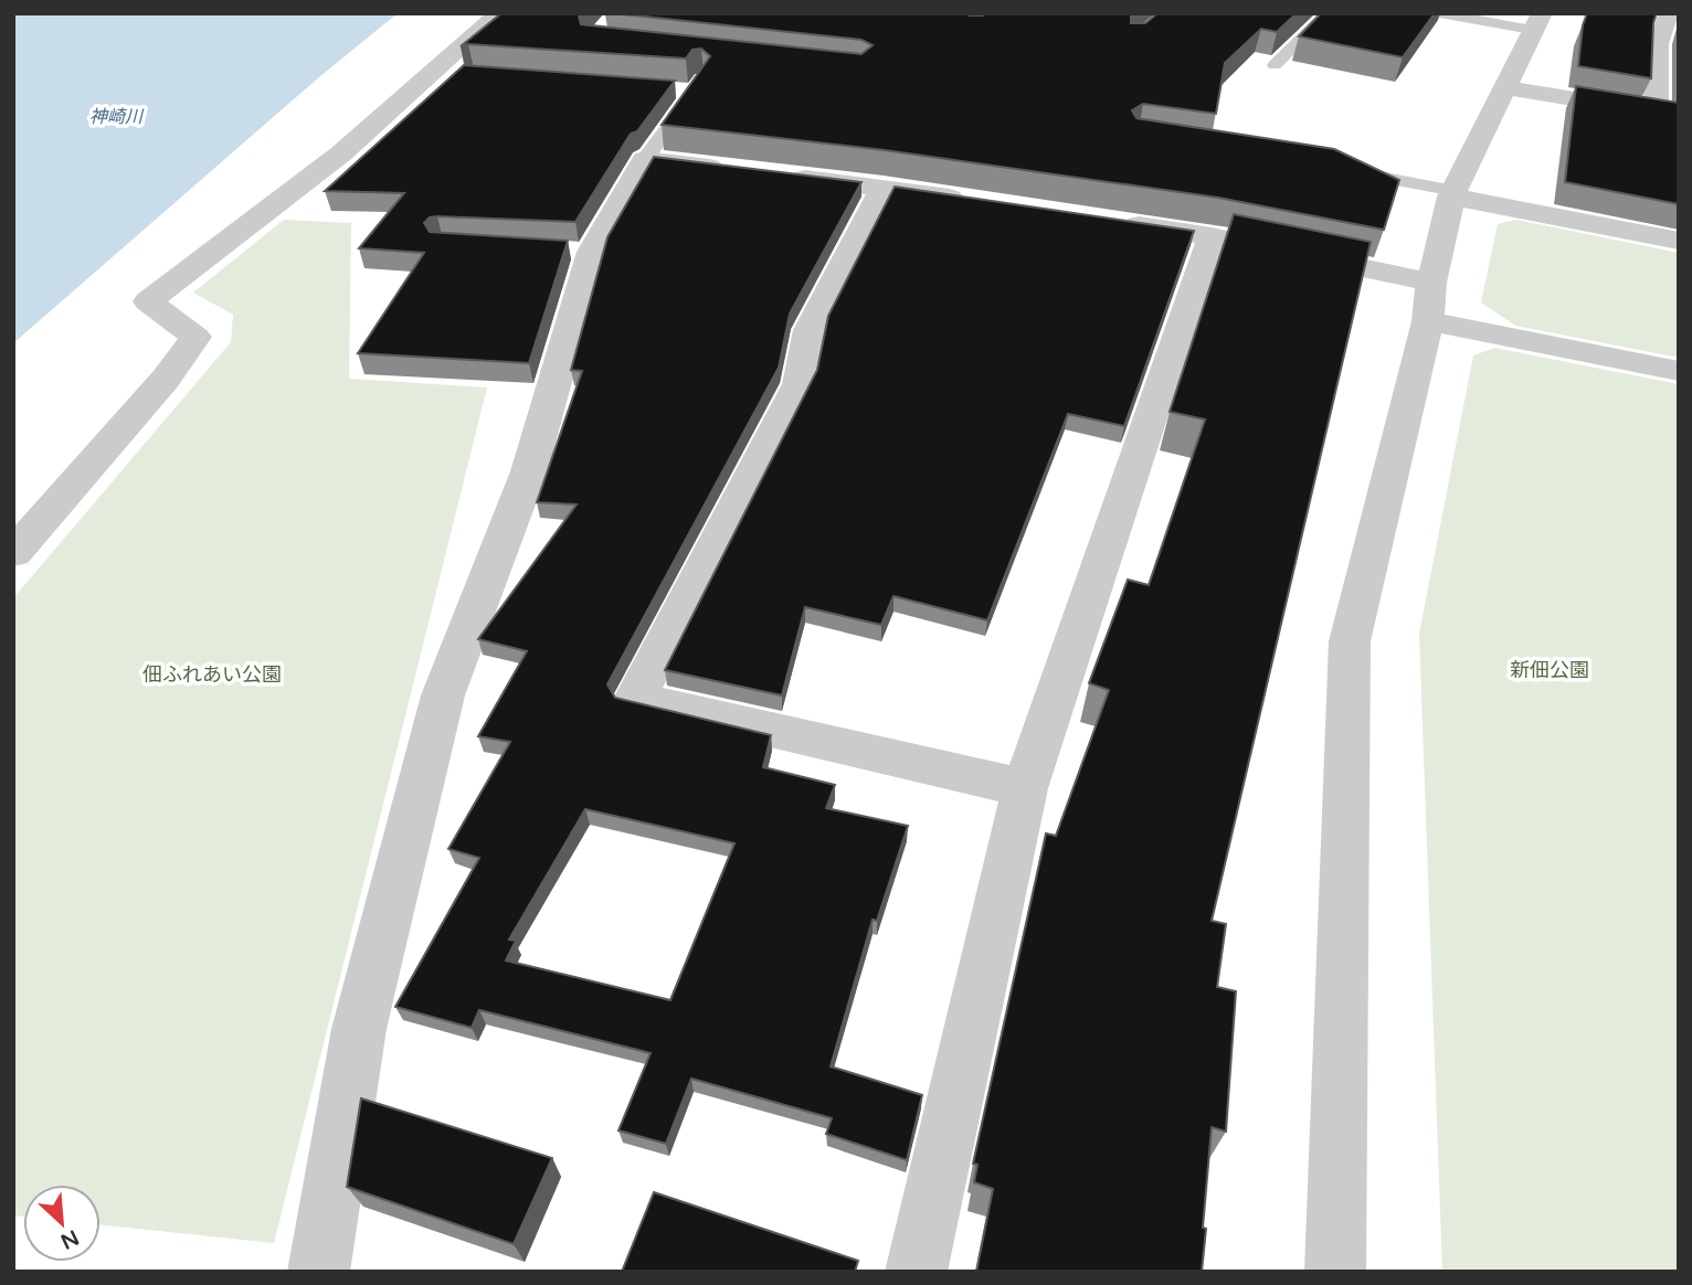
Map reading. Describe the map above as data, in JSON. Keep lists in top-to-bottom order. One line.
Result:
{"water":["神崎川"],"parks":["新佃公園","佃ふれあい公園"],"north":"bottom right"}
